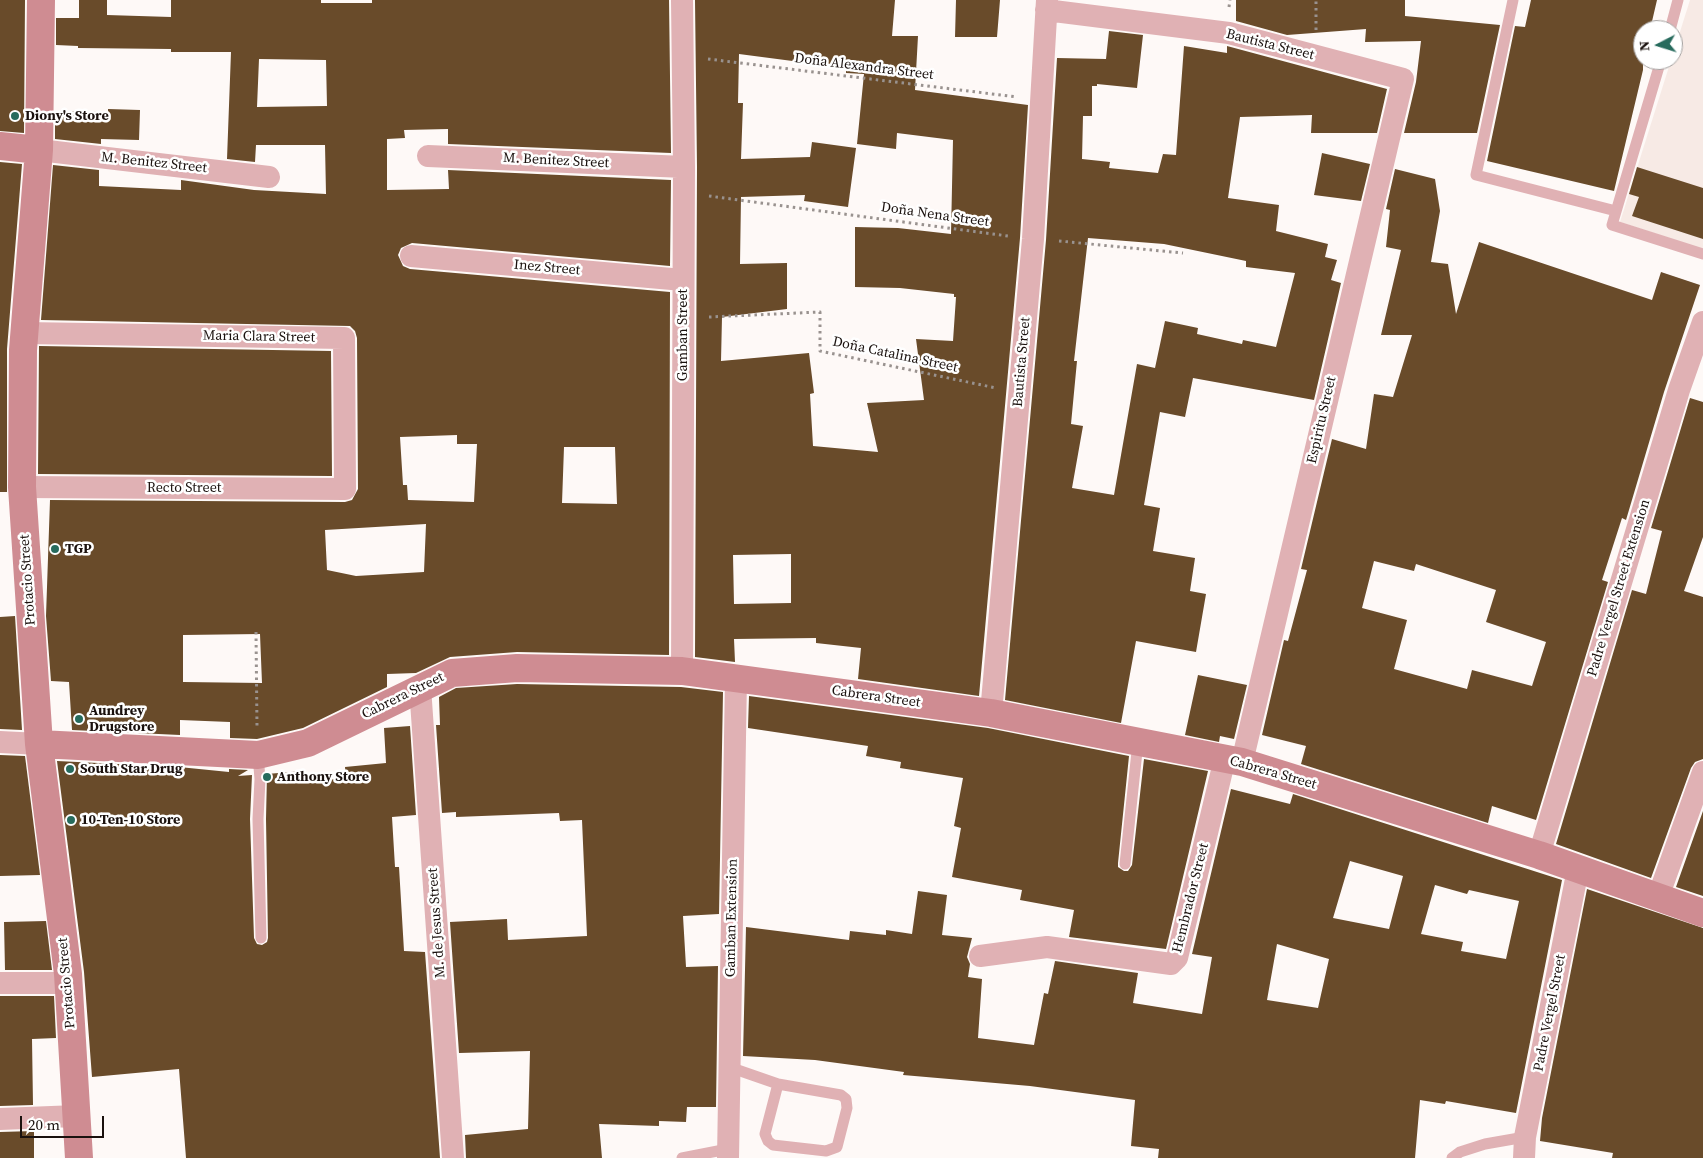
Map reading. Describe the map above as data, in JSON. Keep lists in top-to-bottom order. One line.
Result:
{"streets":{"street":["Bautista Street","M. Benitez Street","Inez Street","Gamban Street","Maria Clara Street","Espiritu Street","Recto Street","Protacio Street","Padre Vergel Street Extension","Cabrera Street","Hembrador Street","Gamban Extension","M. de Jesus Street","Padre Vergel Street"],"path":["Doña Alexandra Street","Doña Nena Street","Doña Catalina Street"]},"crossings":[["Bautista Street","Doña Alexandra Street"],["Bautista Street","Doña Nena Street"],["Bautista Street","Doña Catalina Street"],["Bautista Street","Espiritu Street"],["Bautista Street","Cabrera Street"],["Doña Alexandra Street","Gamban Street"],["M. Benitez Street","Gamban Street"],["M. Benitez Street","Protacio Street"],["Doña Nena Street","Gamban Street"],["Inez Street","Gamban Street"],["Gamban Street","Doña Catalina Street"],["Gamban Street","Cabrera Street"],["Maria Clara Street","Recto Street"],["Maria Clara Street","Protacio Street"],["Espiritu Street","Cabrera Street"],["Espiritu Street","Hembrador Street"],["Recto Street","Protacio Street"],["Protacio Street","Cabrera Street"],["Padre Vergel Street Extension","Cabrera Street"],["Cabrera Street","Hembrador Street"],["Cabrera Street","Gamban Extension"],["Cabrera Street","M. de Jesus Street"],["Cabrera Street","Padre Vergel Street"]],"places":["Diony's Store","TGP","Aundrey Drugstore","South Star Drug","Anthony Store","10-Ten-10 Store"],"scale_bar":"20 m","north":"left"}
